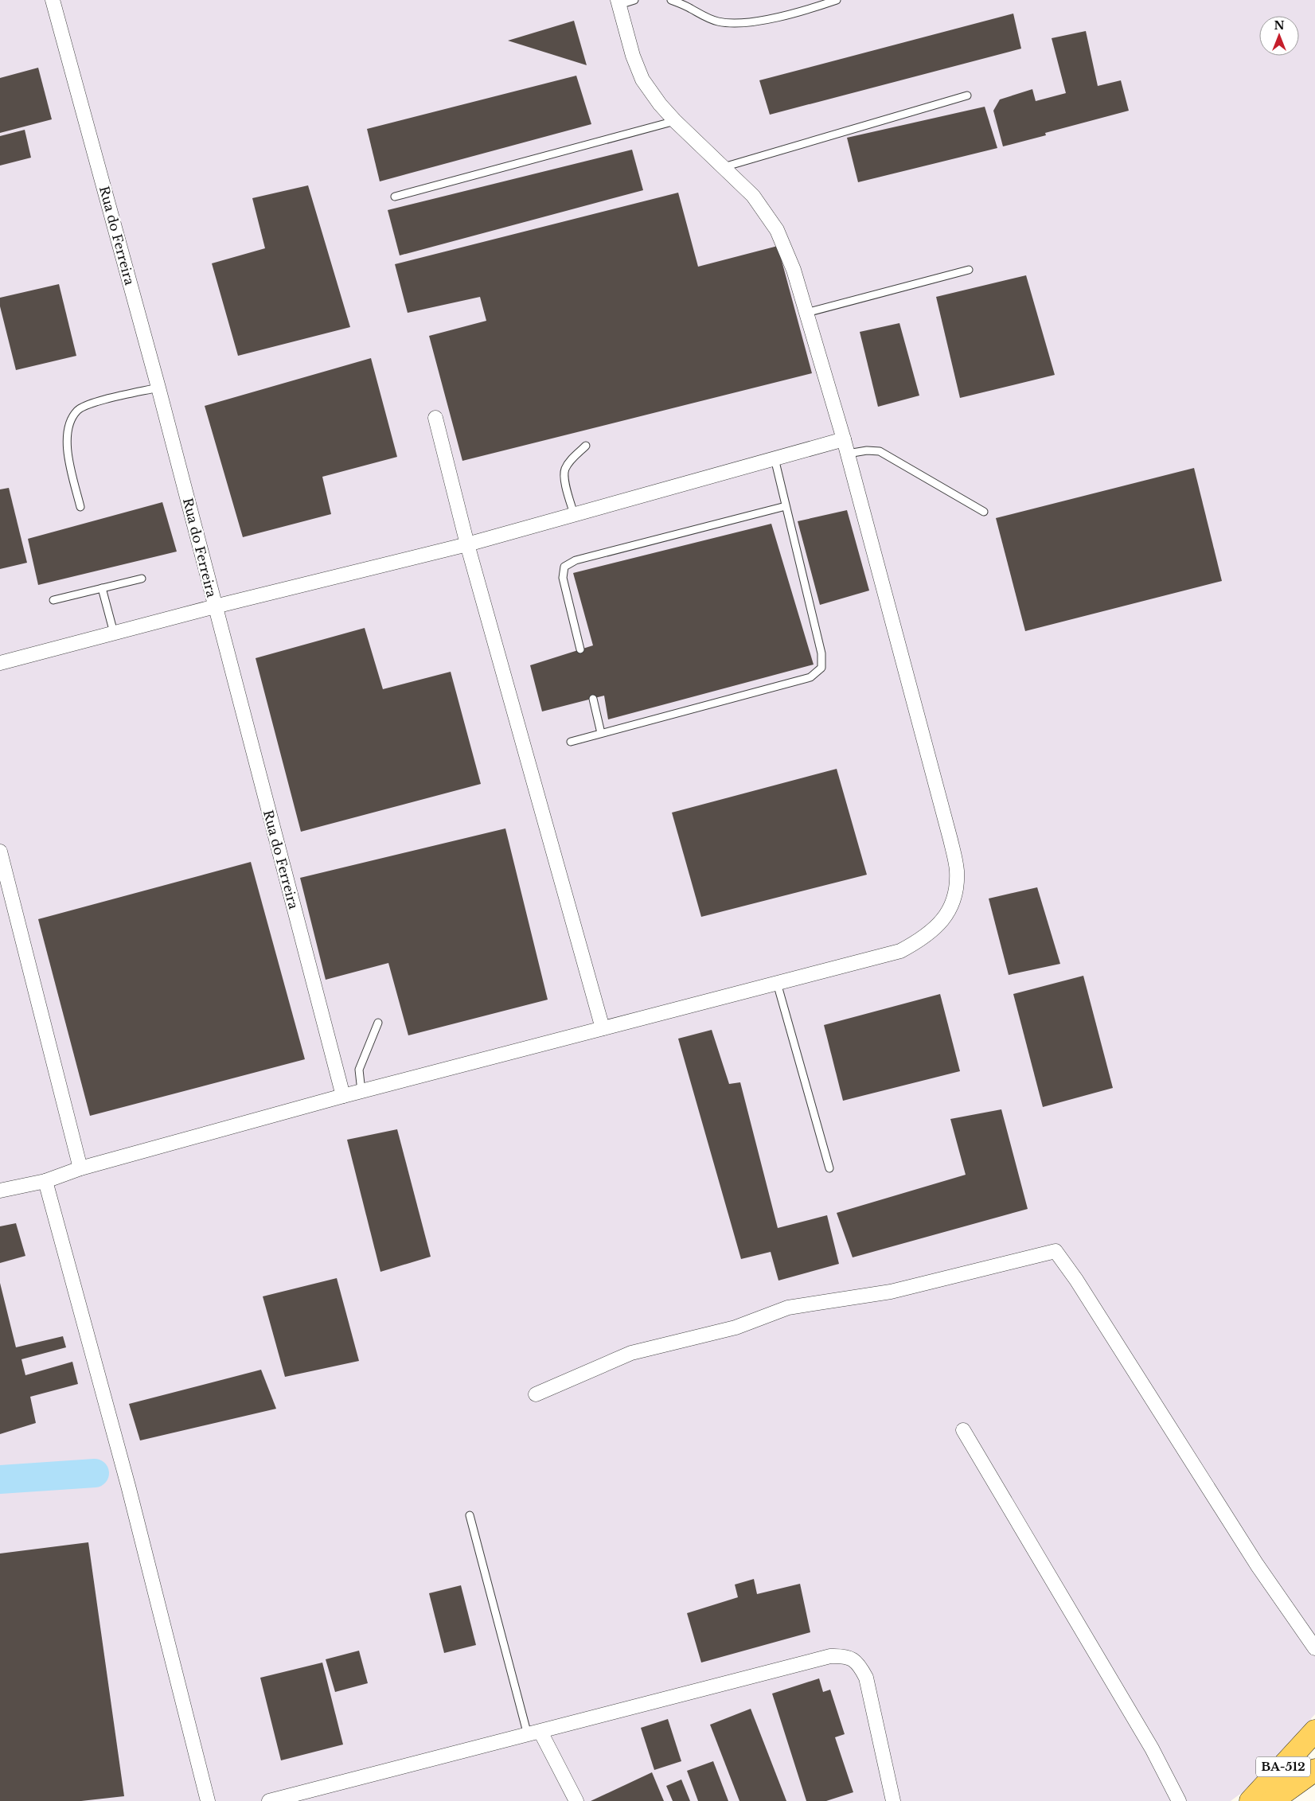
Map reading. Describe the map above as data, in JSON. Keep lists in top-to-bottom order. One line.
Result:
{"streets":{"main road":["BA-512"],"street":["Rua do Ferreira"]},"north":"top"}
